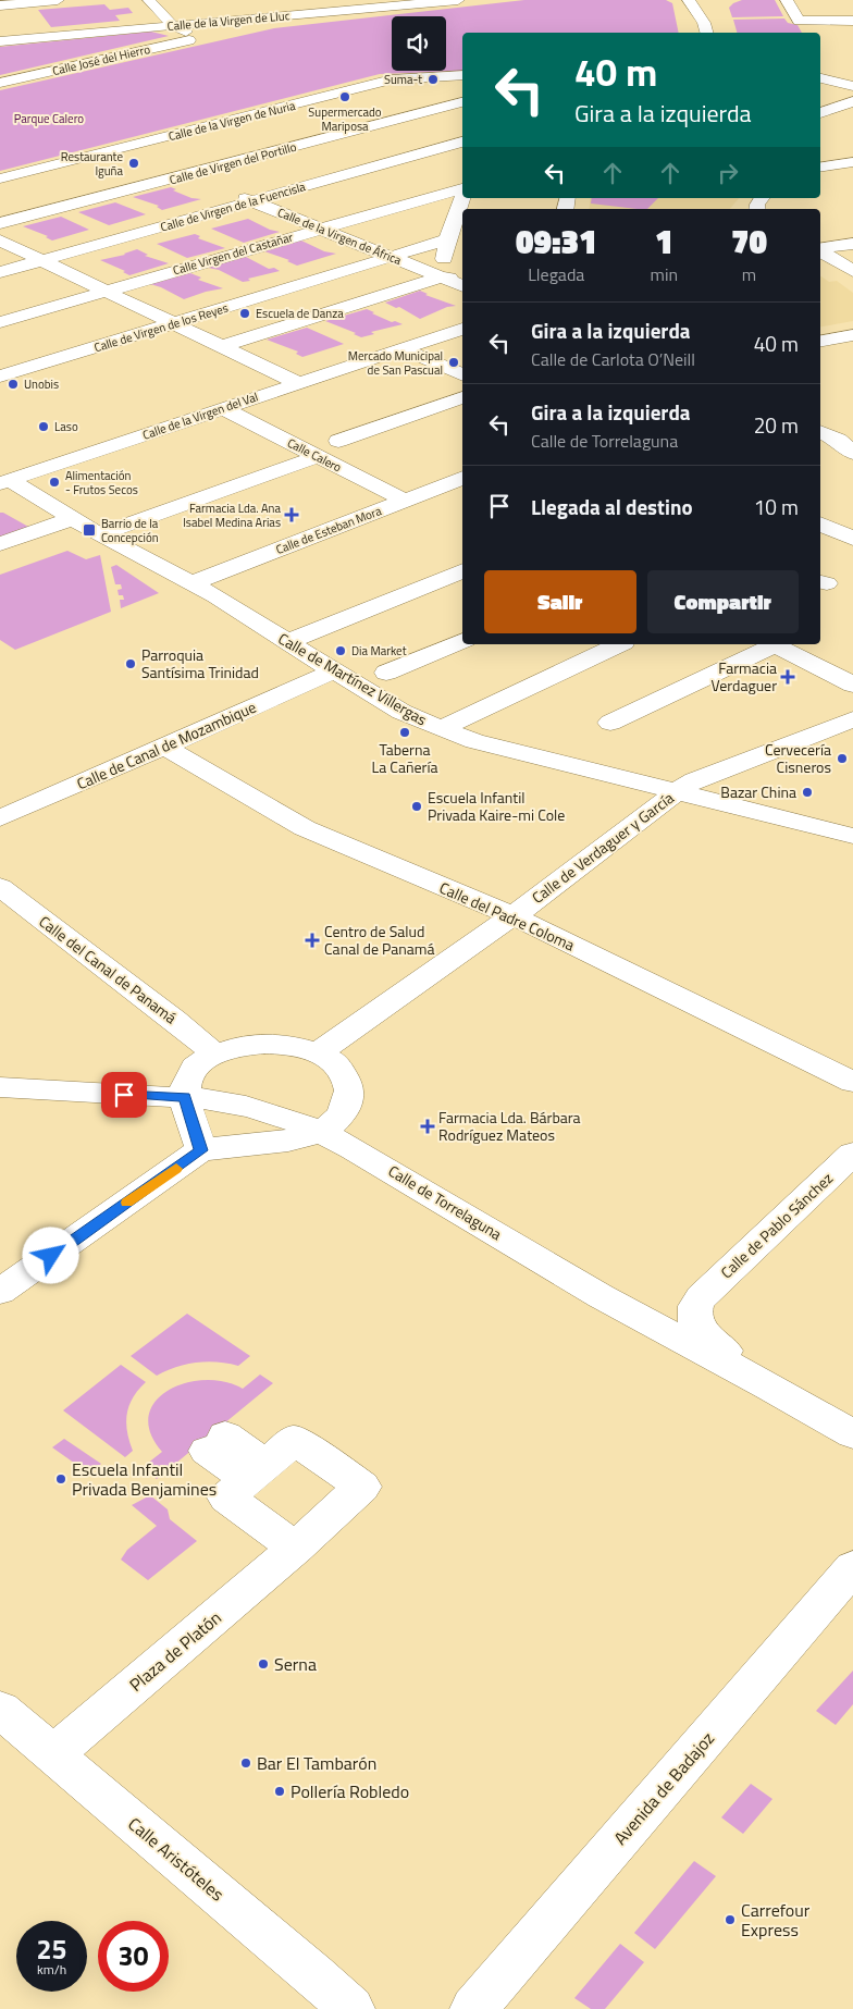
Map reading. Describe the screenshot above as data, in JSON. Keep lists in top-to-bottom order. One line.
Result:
{"streets":{"street":["Calle de la Virgen de Lluc","Calle José del Hierro","Calle de la Virgen de Nuria","Calle de Virgen del Portillo","Calle de Virgen de la Fuencisla","Calle de la Virgen de África","Calle Virgen del Castañar","Calle de Virgen de los Reyes","Calle de la Virgen del Val","Calle Calero","Calle de Esteban Mora","Calle de Martínez Villergas","Calle de Canal de Mozambique","Calle de Verdaguer y García","Calle del Padre Coloma","Calle del Canal de Panamá","Calle de Torrelaguna","Calle de Pablo Sánchez","Plaza de Platón","Avenida de Badajoz","Calle Aristóteles"]},"crossings":[["Calle de la Virgen de Lluc","Calle José del Hierro"],["Calle de Virgen de la Fuencisla","Calle de la Virgen de África"],["Calle de la Virgen de África","Calle Virgen del Castañar"],["Calle de la Virgen de África","Calle de Virgen de los Reyes"],["Calle de la Virgen del Val","Calle Calero"],["Calle de la Virgen del Val","Calle de Martínez Villergas"],["Calle Calero","Calle de Esteban Mora"],["Calle de Esteban Mora","Calle de Martínez Villergas"],["Calle de Martínez Villergas","Calle de Canal de Mozambique"],["Calle de Martínez Villergas","Calle de Verdaguer y García"],["Calle de Canal de Mozambique","Calle del Padre Coloma"],["Calle de Verdaguer y García","Calle del Padre Coloma"],["Calle de Torrelaguna","Calle de Pablo Sánchez"],["Plaza de Platón","Calle Aristóteles"]],"parks":["Parque Calero"],"places":{"other":["Suma-t","Supermercado Mariposa","Restaurante Iguña","Escuela de Danza","Mercado Municipal de San Pascual","Unobis","Laso","Alimentación - Frutos Secos","Dia Market","Parroquia Santísima Trinidad","Taberna La Cañería","Cervecería Cisneros","Bazar China","Escuela Infantil Privada Kaire-mi Cole","Escuela Infantil Privada Benjamines","Serna","Bar El Tambarón","Pollería Robledo","Carrefour Express"],"health":["Farmacia Lda. Ana Isabel Medina Arias","Farmacia Verdaguer","Centro de Salud Canal de Panamá","Farmacia Lda. Bárbara Rodríguez Mateos"],"transit":["Barrio de la Concepción"]},"page":{"turn":["40 m","Gira a la izquierda"],"eta":["09:31","Llegada","1","min","70","m"],"list":[{"name":"Gira a la izquierda","note":"Calle de Carlota O’Neill","value":"40 m"},{"name":"Gira a la izquierda","note":"Calle de Torrelaguna","value":"20 m"},{"name":"Llegada al destino","value":"10 m"}],"buttons":["Salir","Compartir"],"speed":"25 km/h","limit":"30"}}
